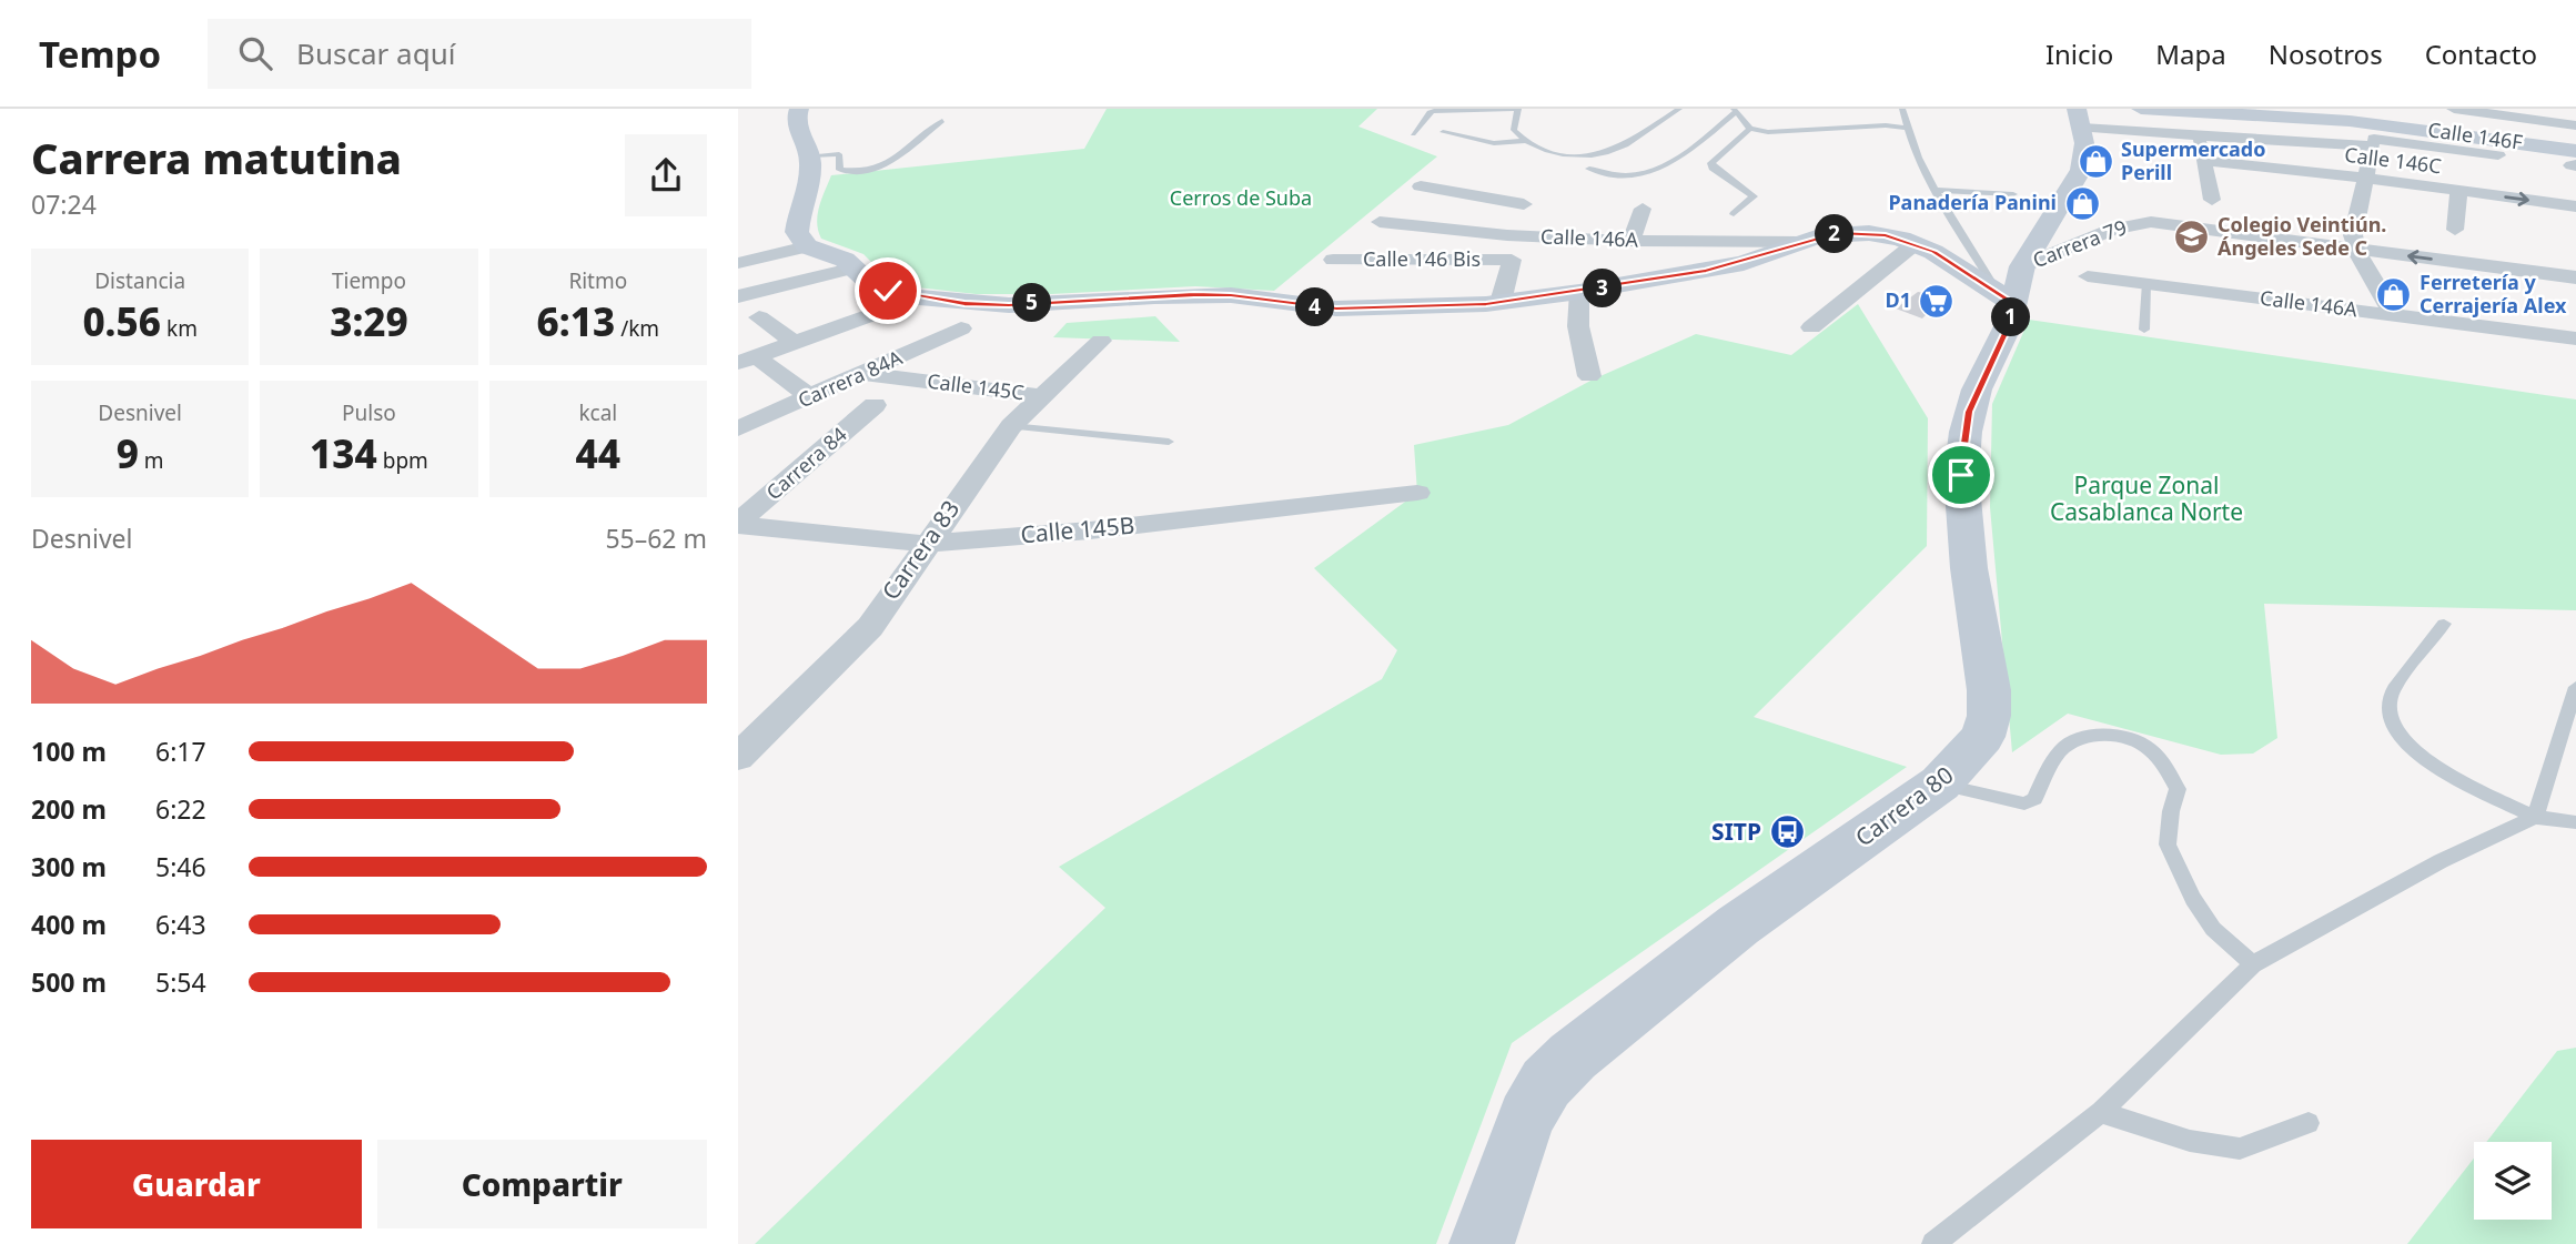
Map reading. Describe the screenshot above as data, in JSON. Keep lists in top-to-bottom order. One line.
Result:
{"streets":{"street":["Calle 146F","Calle 146C","Calle 146A","Carrera 79","Calle 146 Bis","Carrera 84A","Calle 145C","Carrera 84","Calle 145B","Carrera 83","Carrera 80"]},"crossings":[["Carrera 79","Carrera 80"],["Carrera 84A","Calle 145C"],["Calle 145C","Carrera 83"],["Carrera 84","Calle 145B"],["Calle 145B","Carrera 83"]],"parks":["Cerros de Suba","Parque Zonal Casablanca Norte"],"places":{"shop":["Supermercado Perill","Panadería Panini","Ferretería y Cerrajería Alex"],"school or university":["Colegio Veintiún. Ángeles Sede C"],"supermarket":["D1"],"bus stop":["SITP"]},"page":{"header":"Tempo","search":"Buscar aquí","nav":["Inicio","Mapa","Nosotros","Contacto"],"heading":["Carrera matutina","07:24"],"pins":["2","3","5","4","1"],"stats":[["Distancia","0.56 km"],["Tiempo","3:29"],["Ritmo","6:13 /km"],["Desnivel","9 m"],["Pulso","134 bpm"],["kcal","44"]],"chart":["Desnivel","55–62 m"],"list":[{"name":"100 m","note":"6:17"},{"name":"200 m","note":"6:22"},{"name":"300 m","note":"5:46"},{"name":"400 m","note":"6:43"},{"name":"500 m","note":"5:54"}],"buttons":["Guardar","Compartir"]}}
